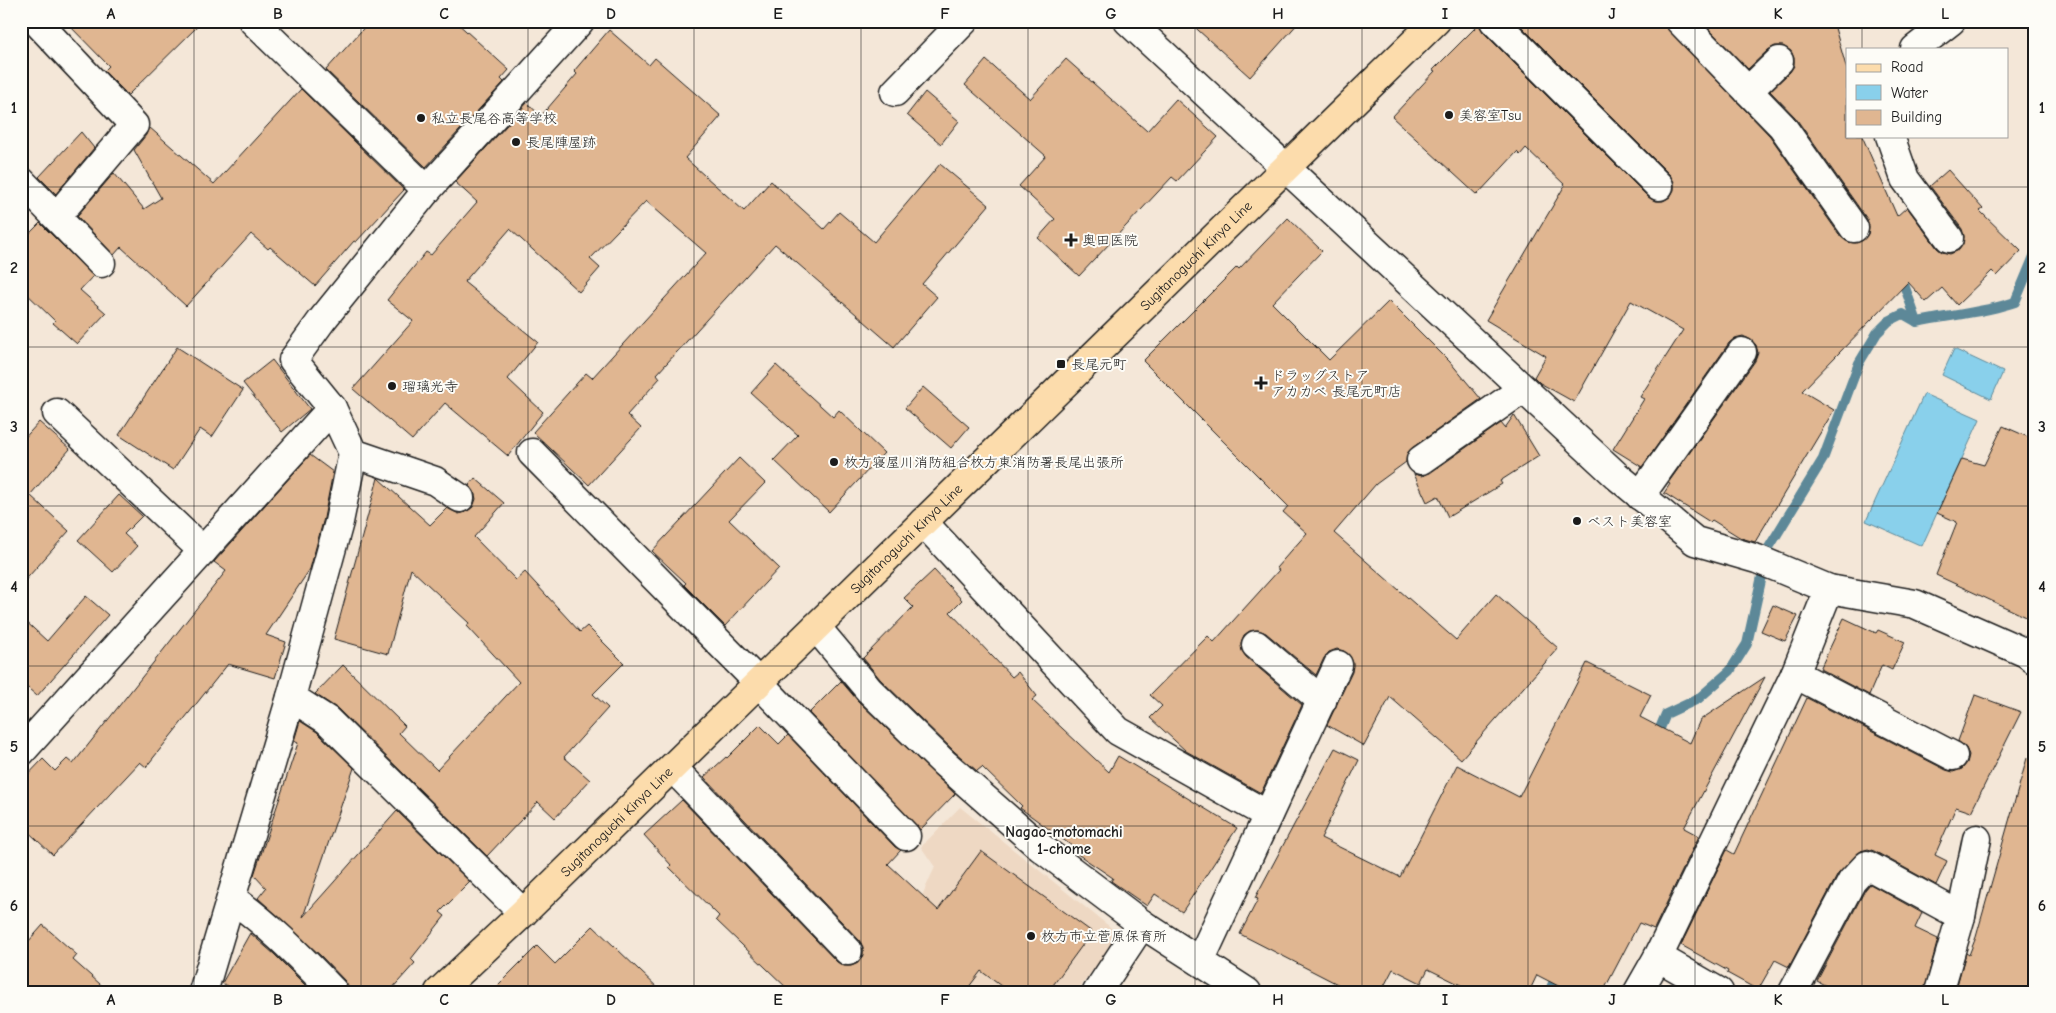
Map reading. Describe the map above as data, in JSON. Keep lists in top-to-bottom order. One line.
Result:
{"streets":{"main road":["Sugitanoguchi Kinya Line"]},"districts":["Nagao-motomachi 1-chome"],"places":{"other":["美容室Tsu","私立長尾谷高等学校","長尾陣屋跡","瑠璃光寺","枚方寝屋川消防組合枚方東消防署長尾出張所","ベスト美容室","枚方市立菅原保育所"],"health":["奥田医院","ドラッグストア アカカベ 長尾元町店"],"transit":["長尾元町"]},"legend":["Road","Water","Building"],"grid":{"columns":["A","B","C","D","E","F","G","H","I","J","K","L"],"rows":["1","2","3","4","5","6"]}}
